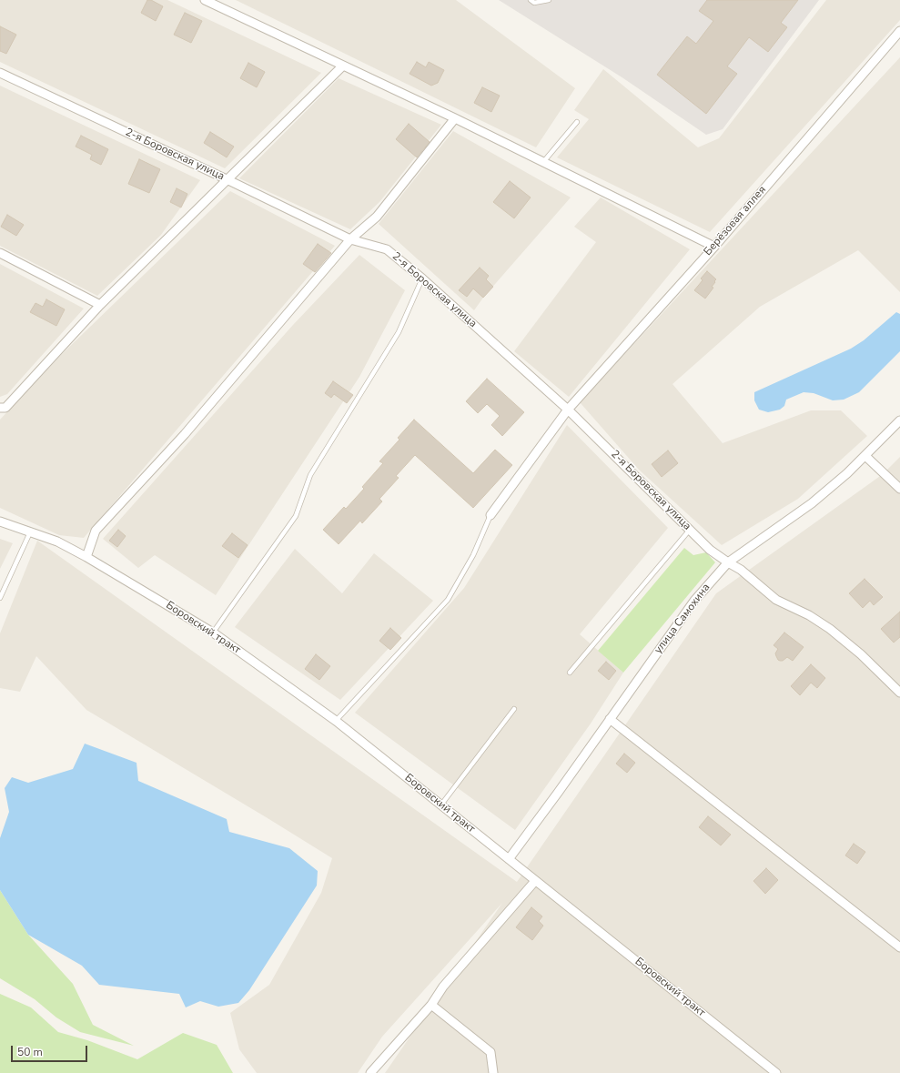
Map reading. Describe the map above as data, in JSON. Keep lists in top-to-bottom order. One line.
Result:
{"streets":{"street":["2-я Боровская улица","Берёзовая аллея","улица Самохина","Боровский тракт"]},"crossings":[["2-я Боровская улица","Берёзовая аллея"],["2-я Боровская улица","улица Самохина"],["улица Самохина","Боровский тракт"]],"scale_bar":"50 m"}
